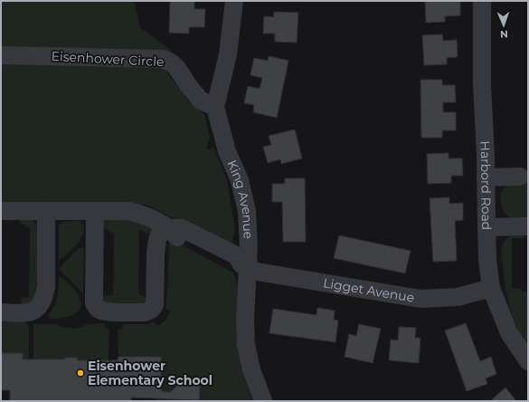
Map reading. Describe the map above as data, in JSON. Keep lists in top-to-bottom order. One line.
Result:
{"streets":{"street":["Eisenhower Circle","Harbord Road","King Avenue","Ligget Avenue"]},"crossings":[["Eisenhower Circle","King Avenue"],["Harbord Road","Ligget Avenue"],["King Avenue","Ligget Avenue"]],"places":["Eisenhower Elementary School"],"north":"bottom"}
